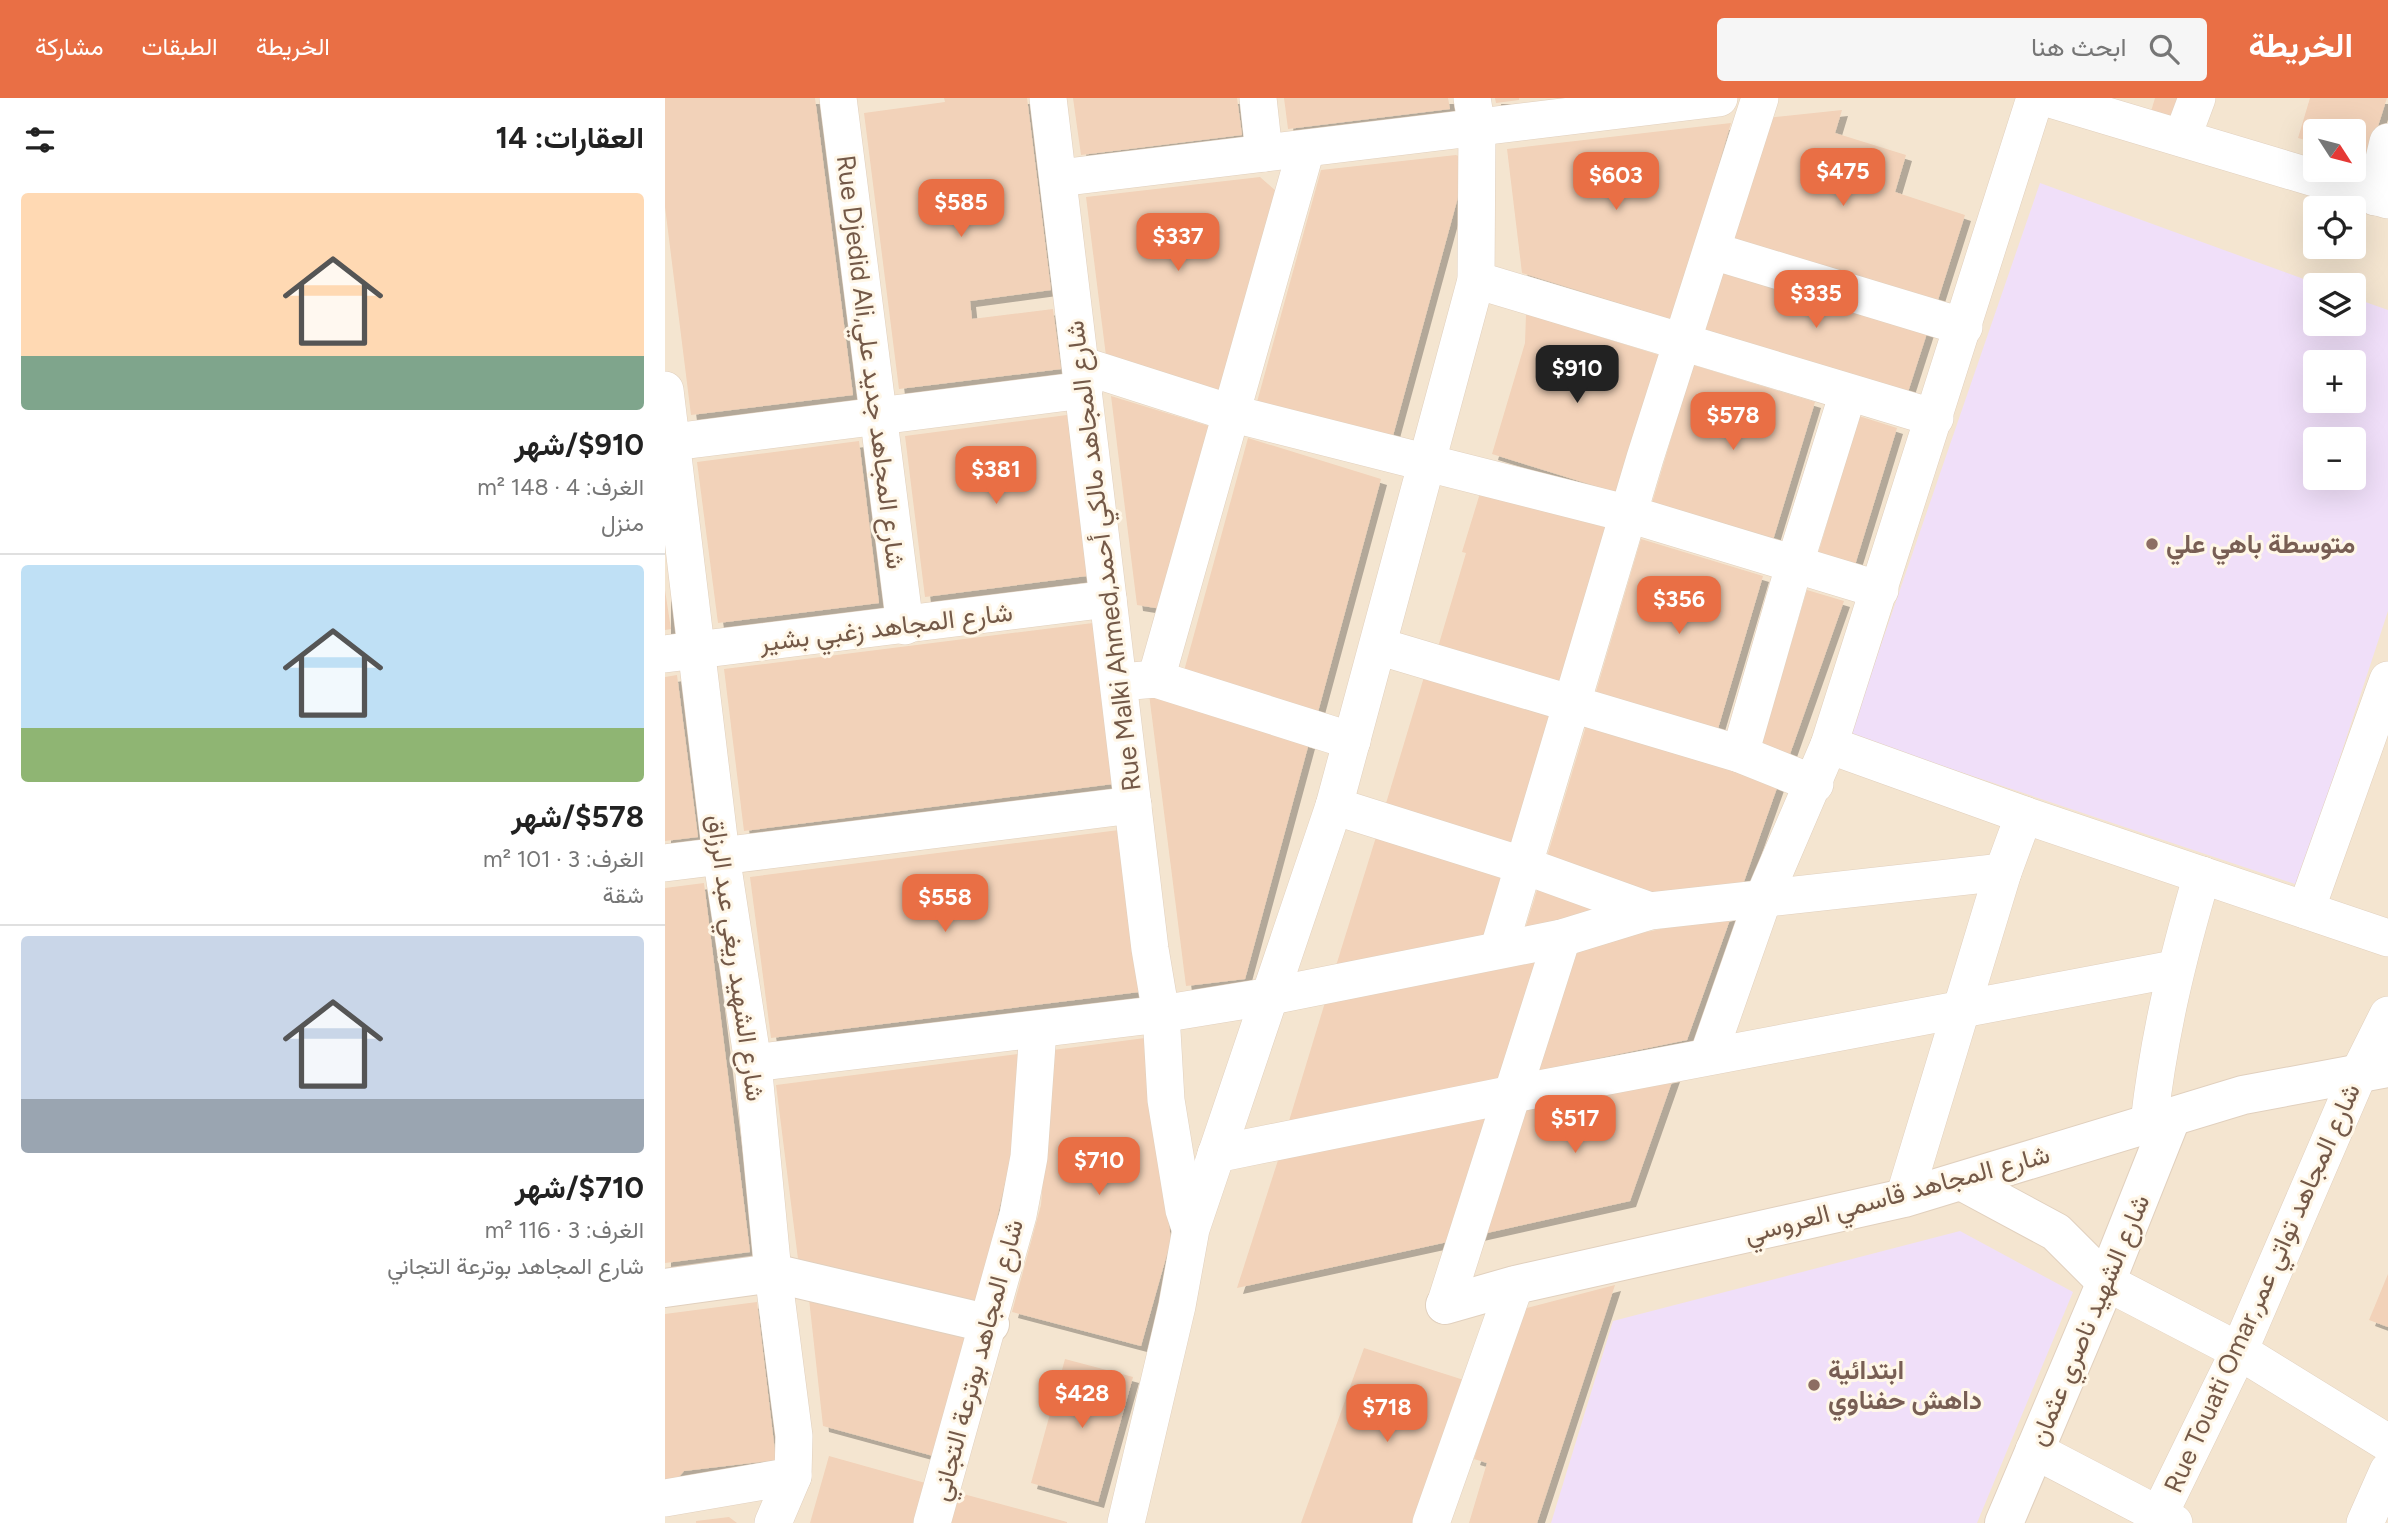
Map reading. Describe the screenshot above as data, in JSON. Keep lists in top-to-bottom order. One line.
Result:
{"streets":{"street":["Rue Djedid Ali,شارع المجاهد جديد علي","Rue Malki Ahmed,شارع المجاهد مالكي أحمد","شارع المجاهد زغبي بشير","شارع الشهيد ريغي عبد الرزاق","شارع المجاهد قاسمي العروسي","Rue Touati Omar,شارع المجاهد تواتي عمر","شارع الشهيد ناصري عثمان","شارع المجاهد بوترعة التجاني"]},"crossings":[["Rue Djedid Ali,شارع المجاهد جديد علي","شارع المجاهد زغبي بشير"],["Rue Malki Ahmed,شارع المجاهد مالكي أحمد","شارع المجاهد زغبي بشير"],["شارع المجاهد زغبي بشير","شارع الشهيد ريغي عبد الرزاق"],["شارع المجاهد قاسمي العروسي","Rue Touati Omar,شارع المجاهد تواتي عمر"],["شارع المجاهد قاسمي العروسي","شارع الشهيد ناصري عثمان"]],"places":["متوسطة باهي علي","ابتدائية داهش حفناوي"],"north":"bottom right","page":{"header":"الخريطة","search":"ابحث هنا","nav":["الخريطة","الطبقات","مشاركة"],"heading":"العقارات: 14","map_buttons":["+","−"],"price":["$475","$603","$585","$337","$335","$910","$578","$381","$356","$558","$517","$710","$428","$718"],"list":[{"name":"$910/شهر","note":"الغرف: 4 · 148 m² · منزل"},{"name":"$578/شهر","note":"الغرف: 3 · 101 m² · شقة"},{"name":"$710/شهر","note":"الغرف: 3 · 116 m² · شارع المجاهد بوترعة التجاني"}]}}
